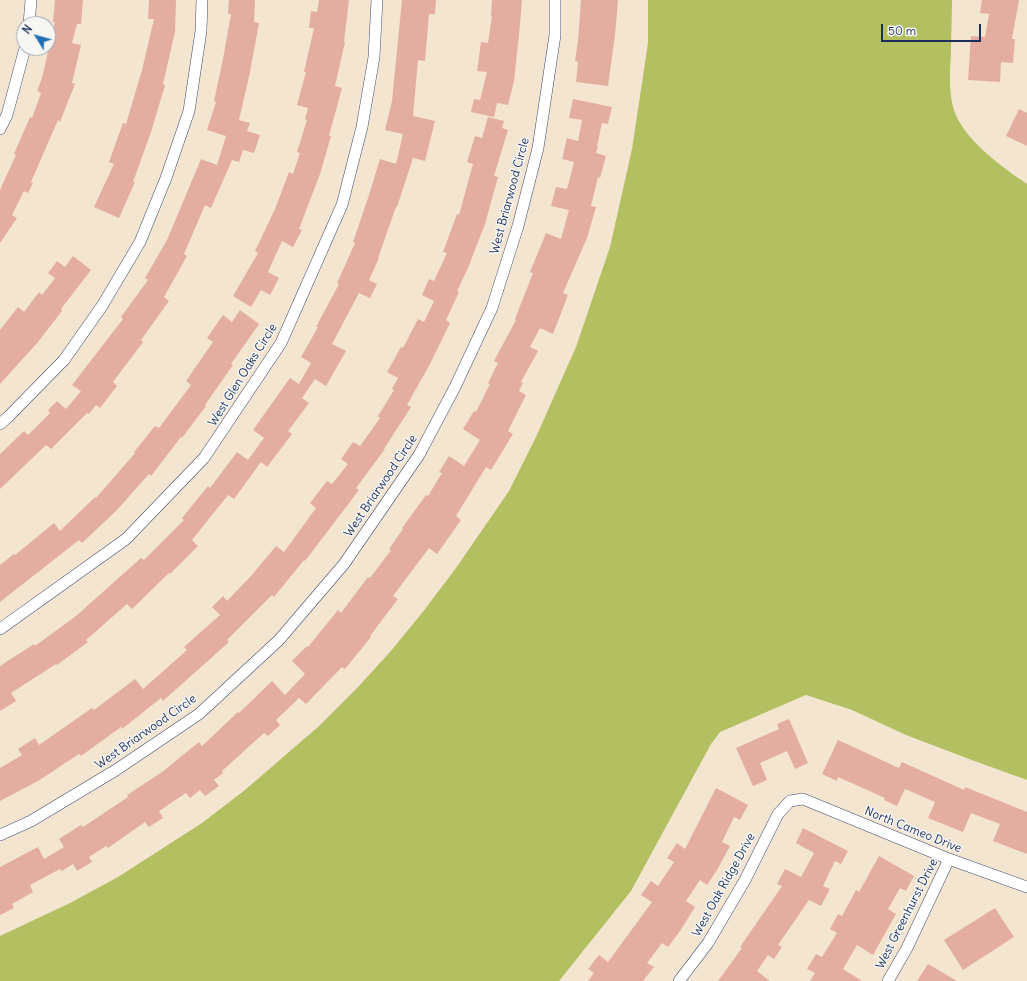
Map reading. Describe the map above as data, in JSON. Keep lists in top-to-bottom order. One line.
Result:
{"streets":{"street":["West Briarwood Circle","West Glen Oaks Circle","North Cameo Drive","West Oak Ridge Drive","West Greenhurst Drive"]},"crossings":[["North Cameo Drive","West Oak Ridge Drive"],["North Cameo Drive","West Greenhurst Drive"]],"scale_bar":"50 m","north":"top left"}
